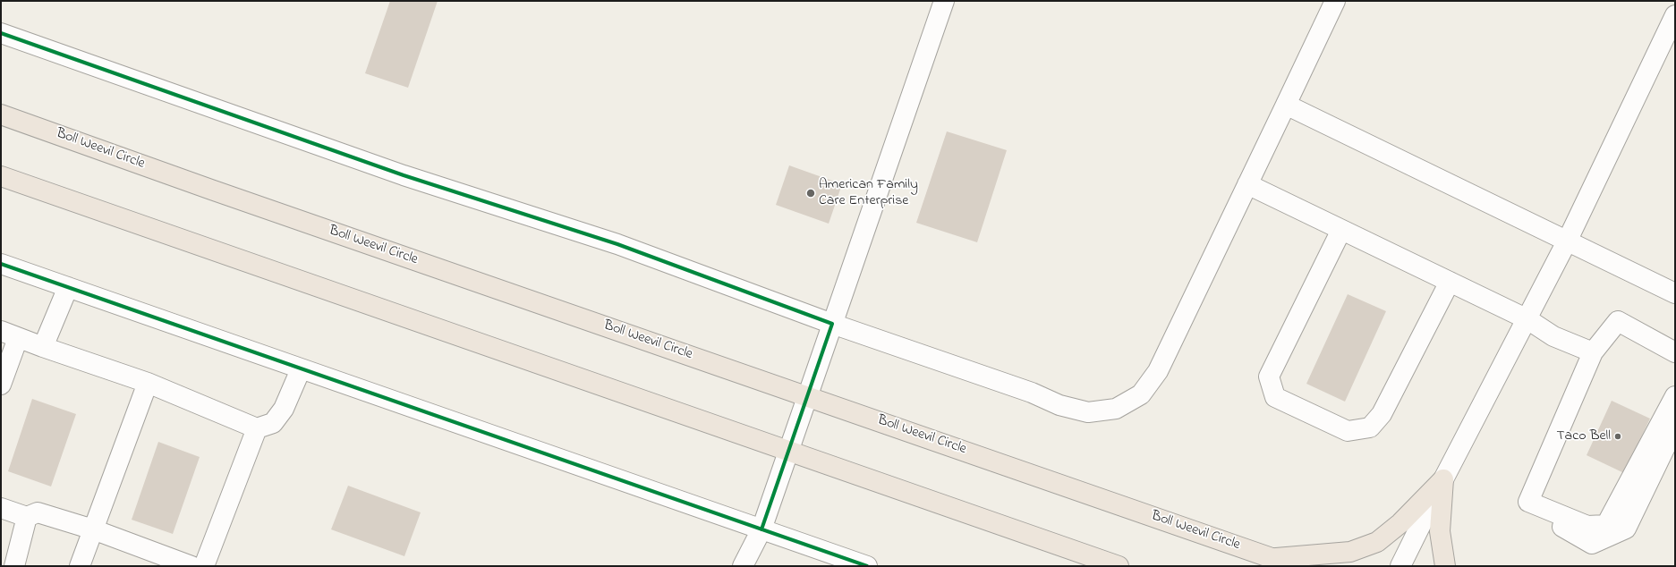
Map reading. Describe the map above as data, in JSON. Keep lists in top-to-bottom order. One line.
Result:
{"streets":{"highway":["Boll Weevil Circle"]},"places":["American Family Care Enterprise","Taco Bell"]}
